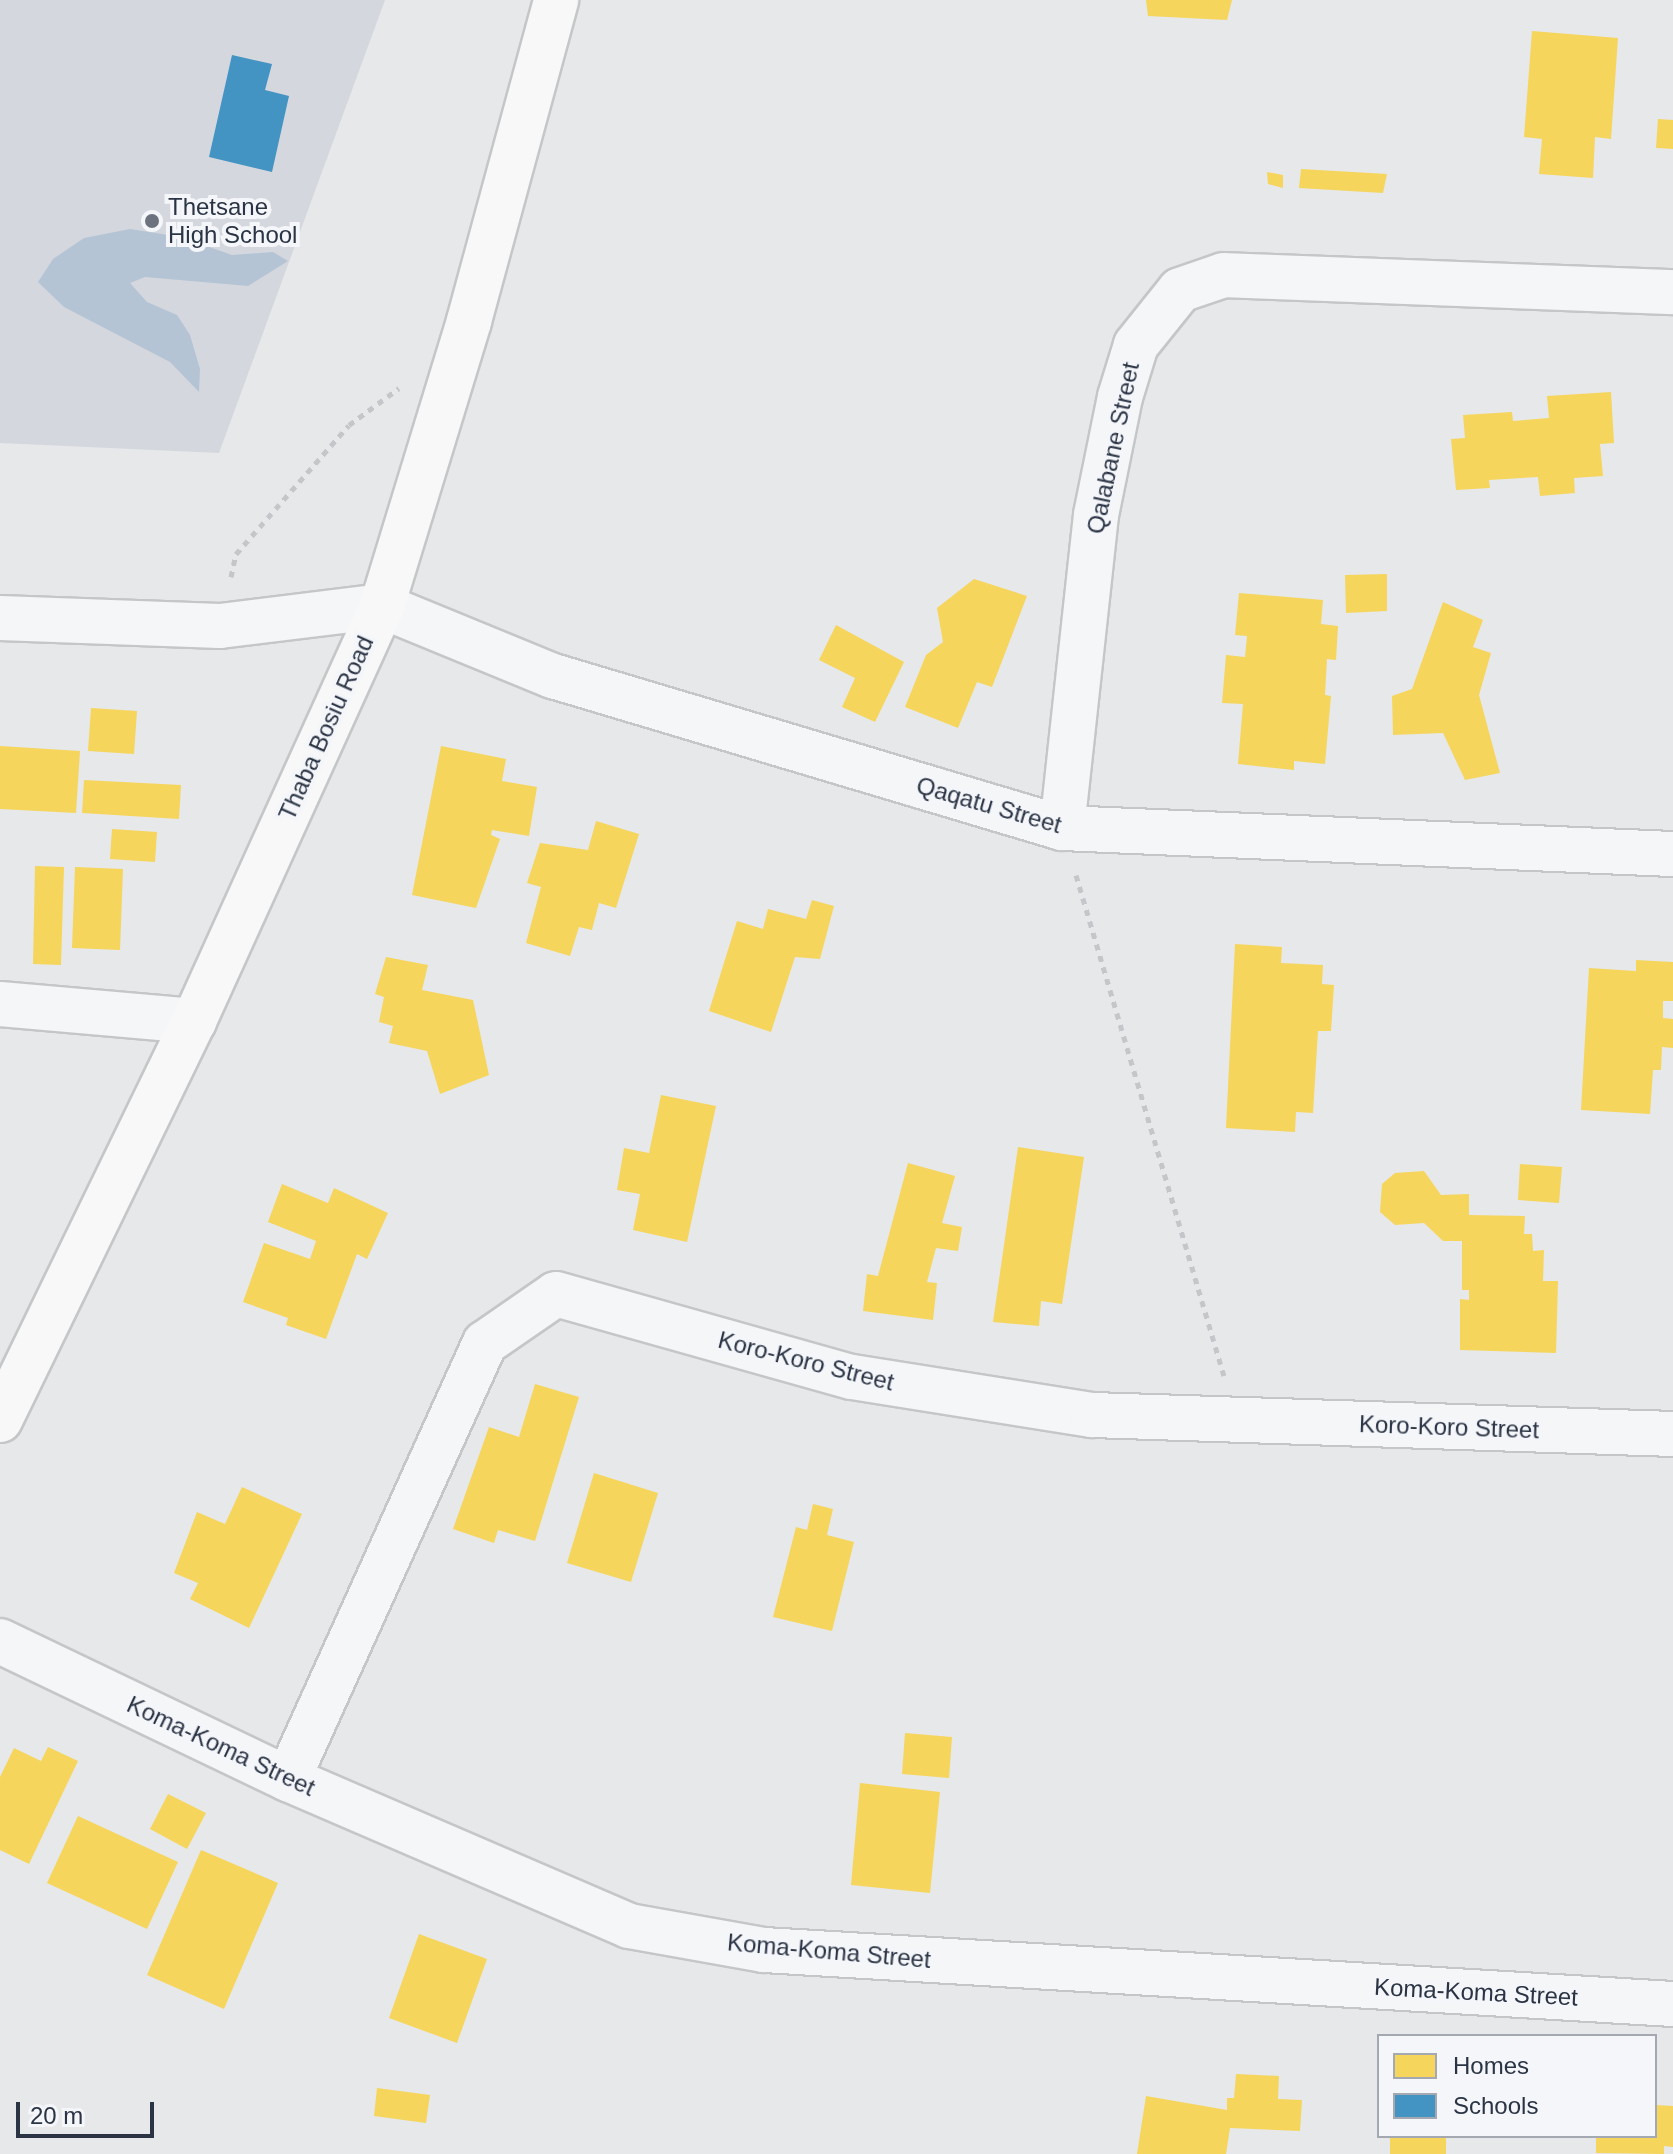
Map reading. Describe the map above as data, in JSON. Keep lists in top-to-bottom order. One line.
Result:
{"streets":{"street":["Qalabane Street","Thaba Bosiu Road","Qaqatu Street","Koro-Koro Street","Koma-Koma Street"]},"crossings":[["Qalabane Street","Qaqatu Street"],["Thaba Bosiu Road","Qaqatu Street"],["Koro-Koro Street","Koma-Koma Street"]],"places":["Thetsane High School"],"legend":["Homes","Schools"],"scale_bar":"20 m"}
